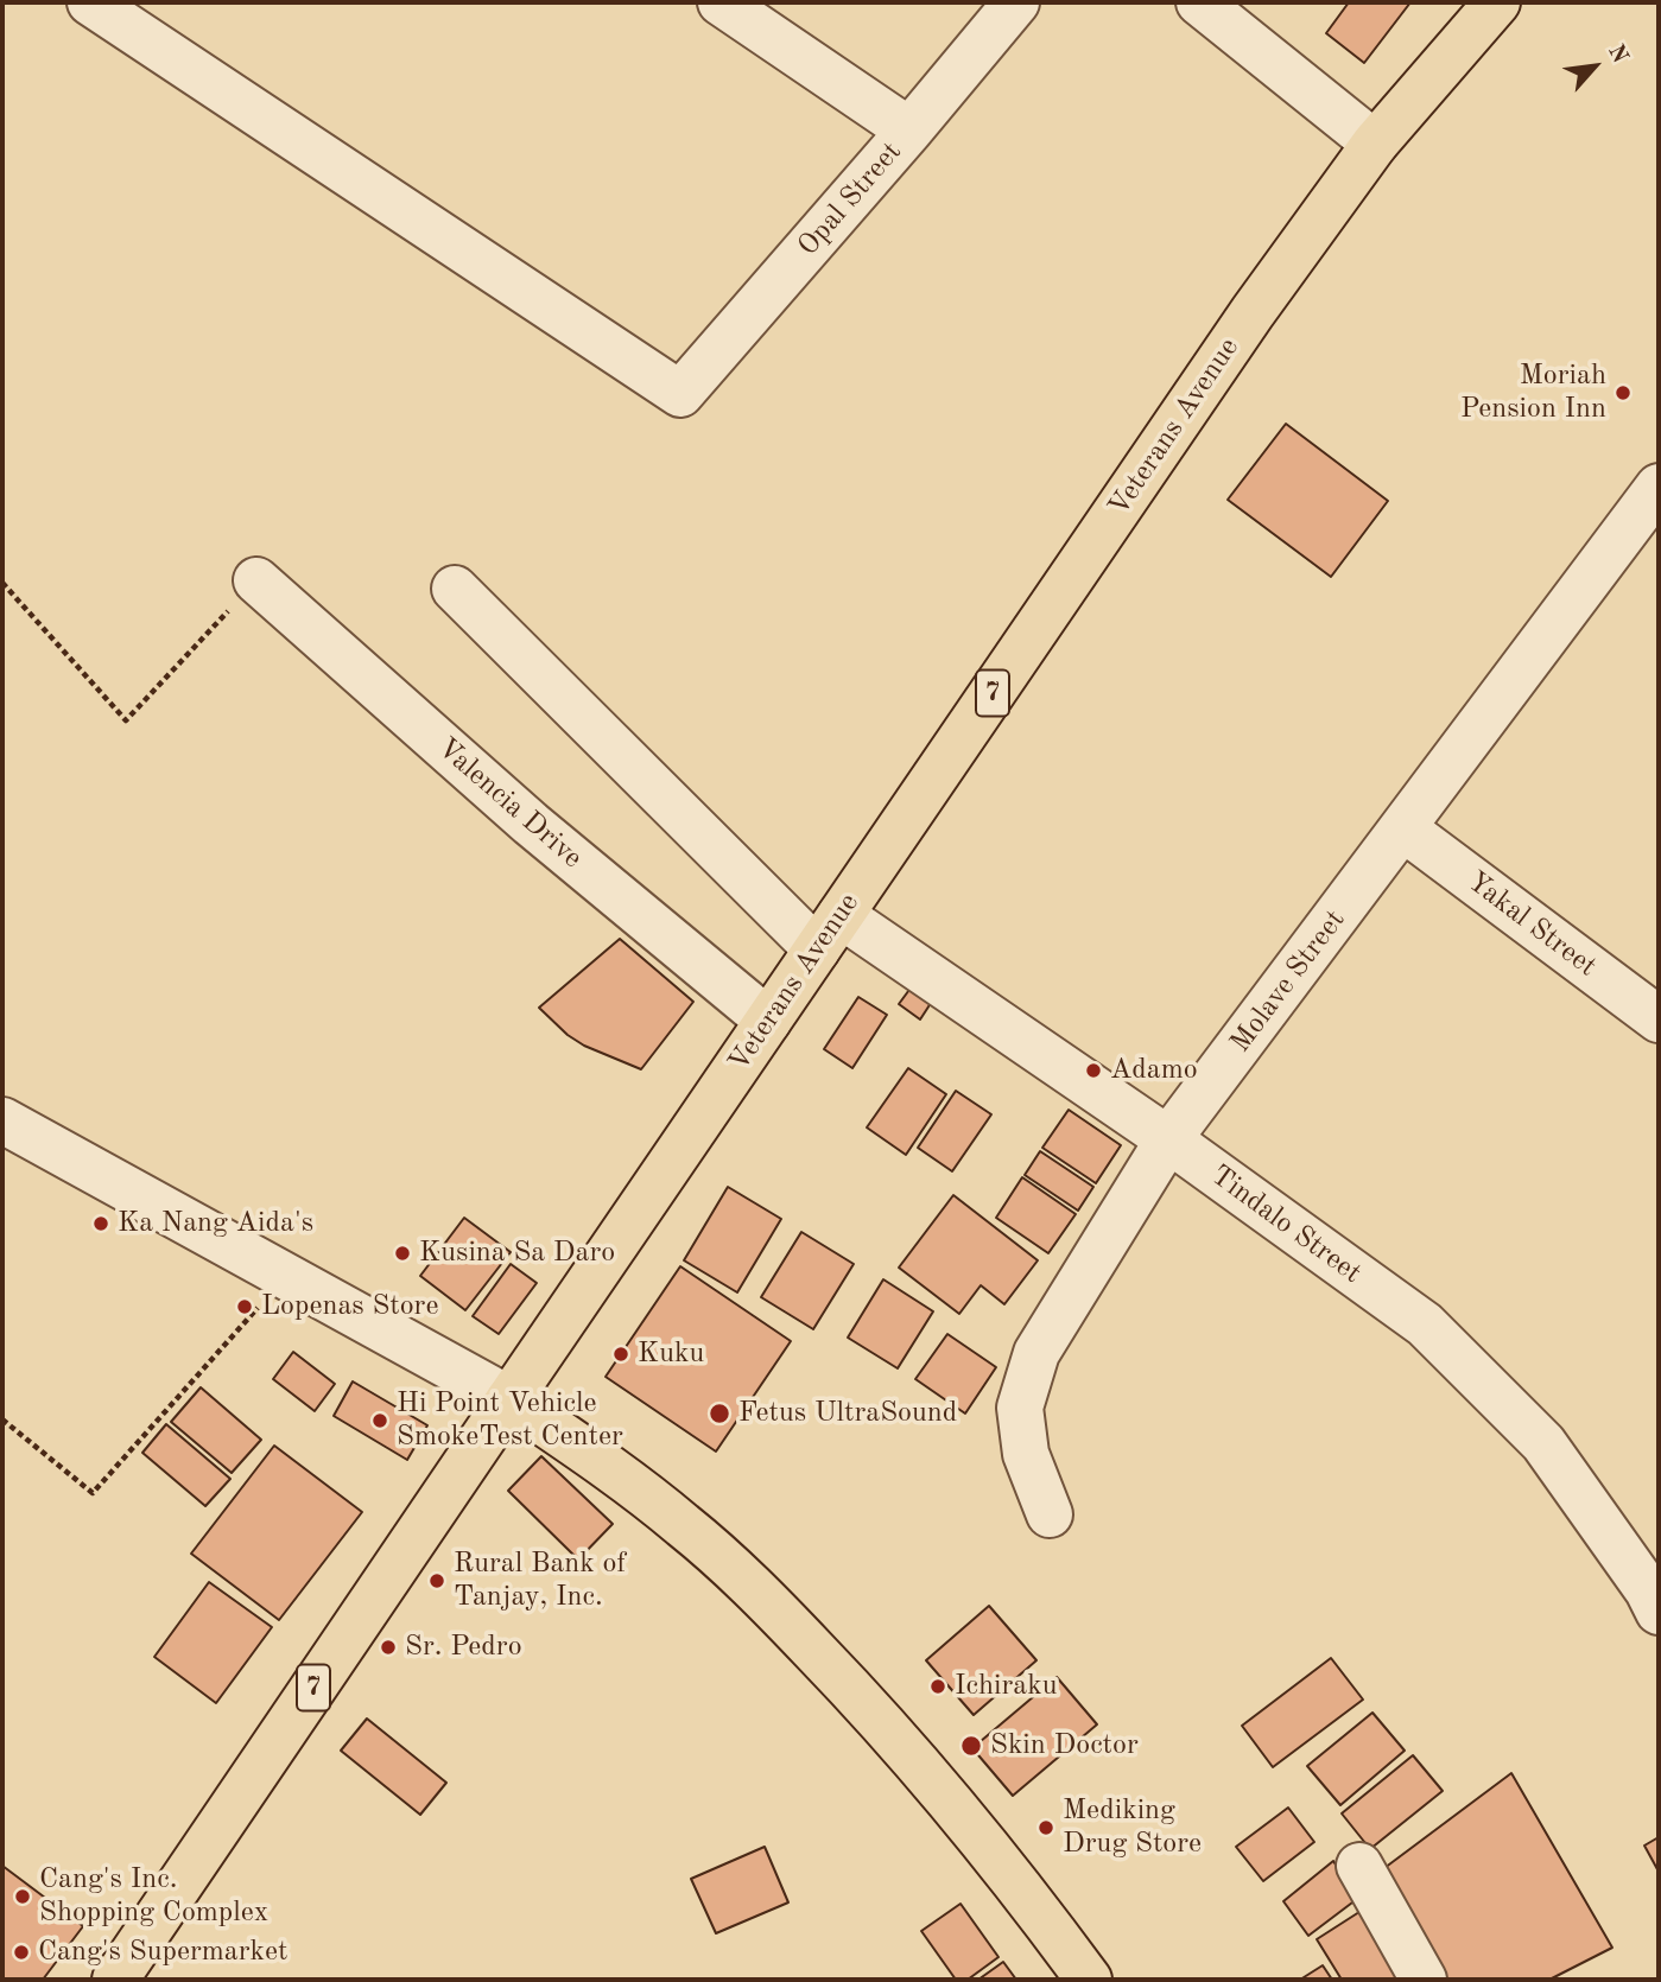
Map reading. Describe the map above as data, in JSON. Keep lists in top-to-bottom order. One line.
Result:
{"streets":{"main road":["Veterans Avenue","7"],"street":["Opal Street","Valencia Drive","Yakal Street","Molave Street","Tindalo Street"]},"crossings":[["Veterans Avenue","Valencia Drive"],["Veterans Avenue","Tindalo Street"],["Yakal Street","Molave Street"],["Molave Street","Tindalo Street"]],"places":["Moriah Pension Inn","Adamo","Ka Nang Aida's","Kusina Sa Daro","Lopenas Store","Kuku","Fetus UltraSound","Hi Point Vehicle SmokeTest Center","Rural Bank of Tanjay, Inc.","Sr. Pedro","Ichiraku","Skin Doctor","Mediking Drug Store","Cang's Inc. Shopping Complex","Cang's Supermarket"],"north":"top right"}
